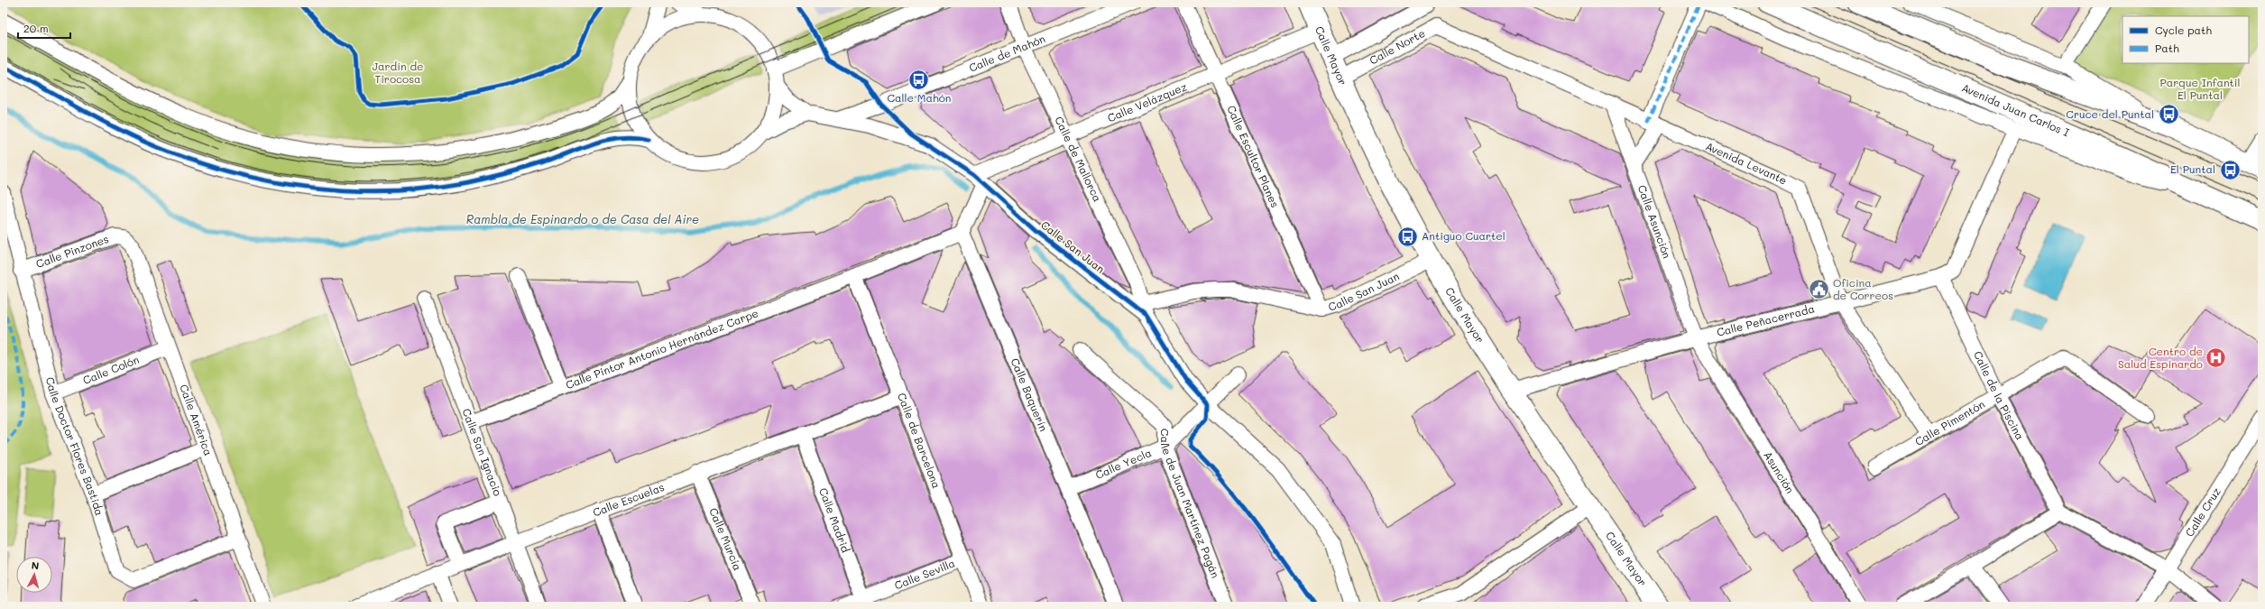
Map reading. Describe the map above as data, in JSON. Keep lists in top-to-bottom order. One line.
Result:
{"streets":{"main road":["Calle Mayor","Avenida Juan Carlos I"],"street":["Calle Norte","Calle de Mahón","Calle Velázquez","Calle Escultor Planes","Calle de Mallorca","Avenida Levante","Calle Asunción","Calle San Juan","Calle Pinzones","Calle Peñacerrada","Calle Pintor Antonio Hernández Carpe","Calle Colón","Calle Baquerín","Calle de la Piscina","Calle América","Calle Pimentón","Calle de Barcelona","Calle Doctor Flores Bastida","Calle San Ignacio","Calle Yecla","Asunción","Calle Escuelas","Calle de Juan Martínez Pagán","Calle Cruz","Calle Madrid","Calle Murcia","Calle Sevilla"]},"crossings":[["Calle Norte","Calle Mayor"],["Calle Norte","Avenida Levante"],["Calle de Mahón","Calle de Mallorca"],["Calle de Mahón","Calle San Juan"],["Calle Mayor","Calle Velázquez"],["Calle Mayor","Calle San Juan"],["Calle Mayor","Calle Peñacerrada"],["Calle Velázquez","Calle Escultor Planes"],["Calle Velázquez","Calle de Mallorca"],["Calle Velázquez","Calle San Juan"],["Calle Escultor Planes","Calle San Juan"],["Calle de Mallorca","Calle San Juan"],["Avenida Levante","Calle Asunción"],["Avenida Levante","Calle Peñacerrada"],["Avenida Levante","Calle Pimentón"],["Calle Asunción","Calle Peñacerrada"],["Calle Asunción","Asunción"],["Calle San Juan","Calle Yecla"],["Calle Pinzones","Calle América"],["Calle Pinzones","Calle Doctor Flores Bastida"],["Calle Peñacerrada","Calle de la Piscina"],["Calle Peñacerrada","Asunción"],["Calle Pintor Antonio Hernández Carpe","Calle Baquerín"],["Calle Pintor Antonio Hernández Carpe","Calle de Barcelona"],["Calle Pintor Antonio Hernández Carpe","Calle San Ignacio"],["Calle Colón","Calle América"],["Calle Colón","Calle Doctor Flores Bastida"],["Calle Baquerín","Calle Yecla"],["Calle de la Piscina","Calle Pimentón"],["Calle América","Calle Doctor Flores Bastida"],["Calle de Barcelona","Calle Escuelas"],["Calle de Barcelona","Calle Sevilla"],["Calle San Ignacio","Calle Escuelas"],["Calle Yecla","Calle de Juan Martínez Pagán"],["Calle Escuelas","Calle Madrid"],["Calle Escuelas","Calle Murcia"],["Calle Madrid","Calle Sevilla"]],"water":["Rambla de Espinardo o de Casa del Aire"],"parks":["Jardín de Tirocosa","Parque Infantil El Puntal"],"places":{"bus stop":["Calle Mahón","Cruce del Puntal","El Puntal","Antiguo Cuartel"],"public building":["Oficina de Correos"],"hospital":["Centro de Salud Espinardo"]},"legend":["Cycle path","Path"],"scale_bar":"20 m","north":"top"}
